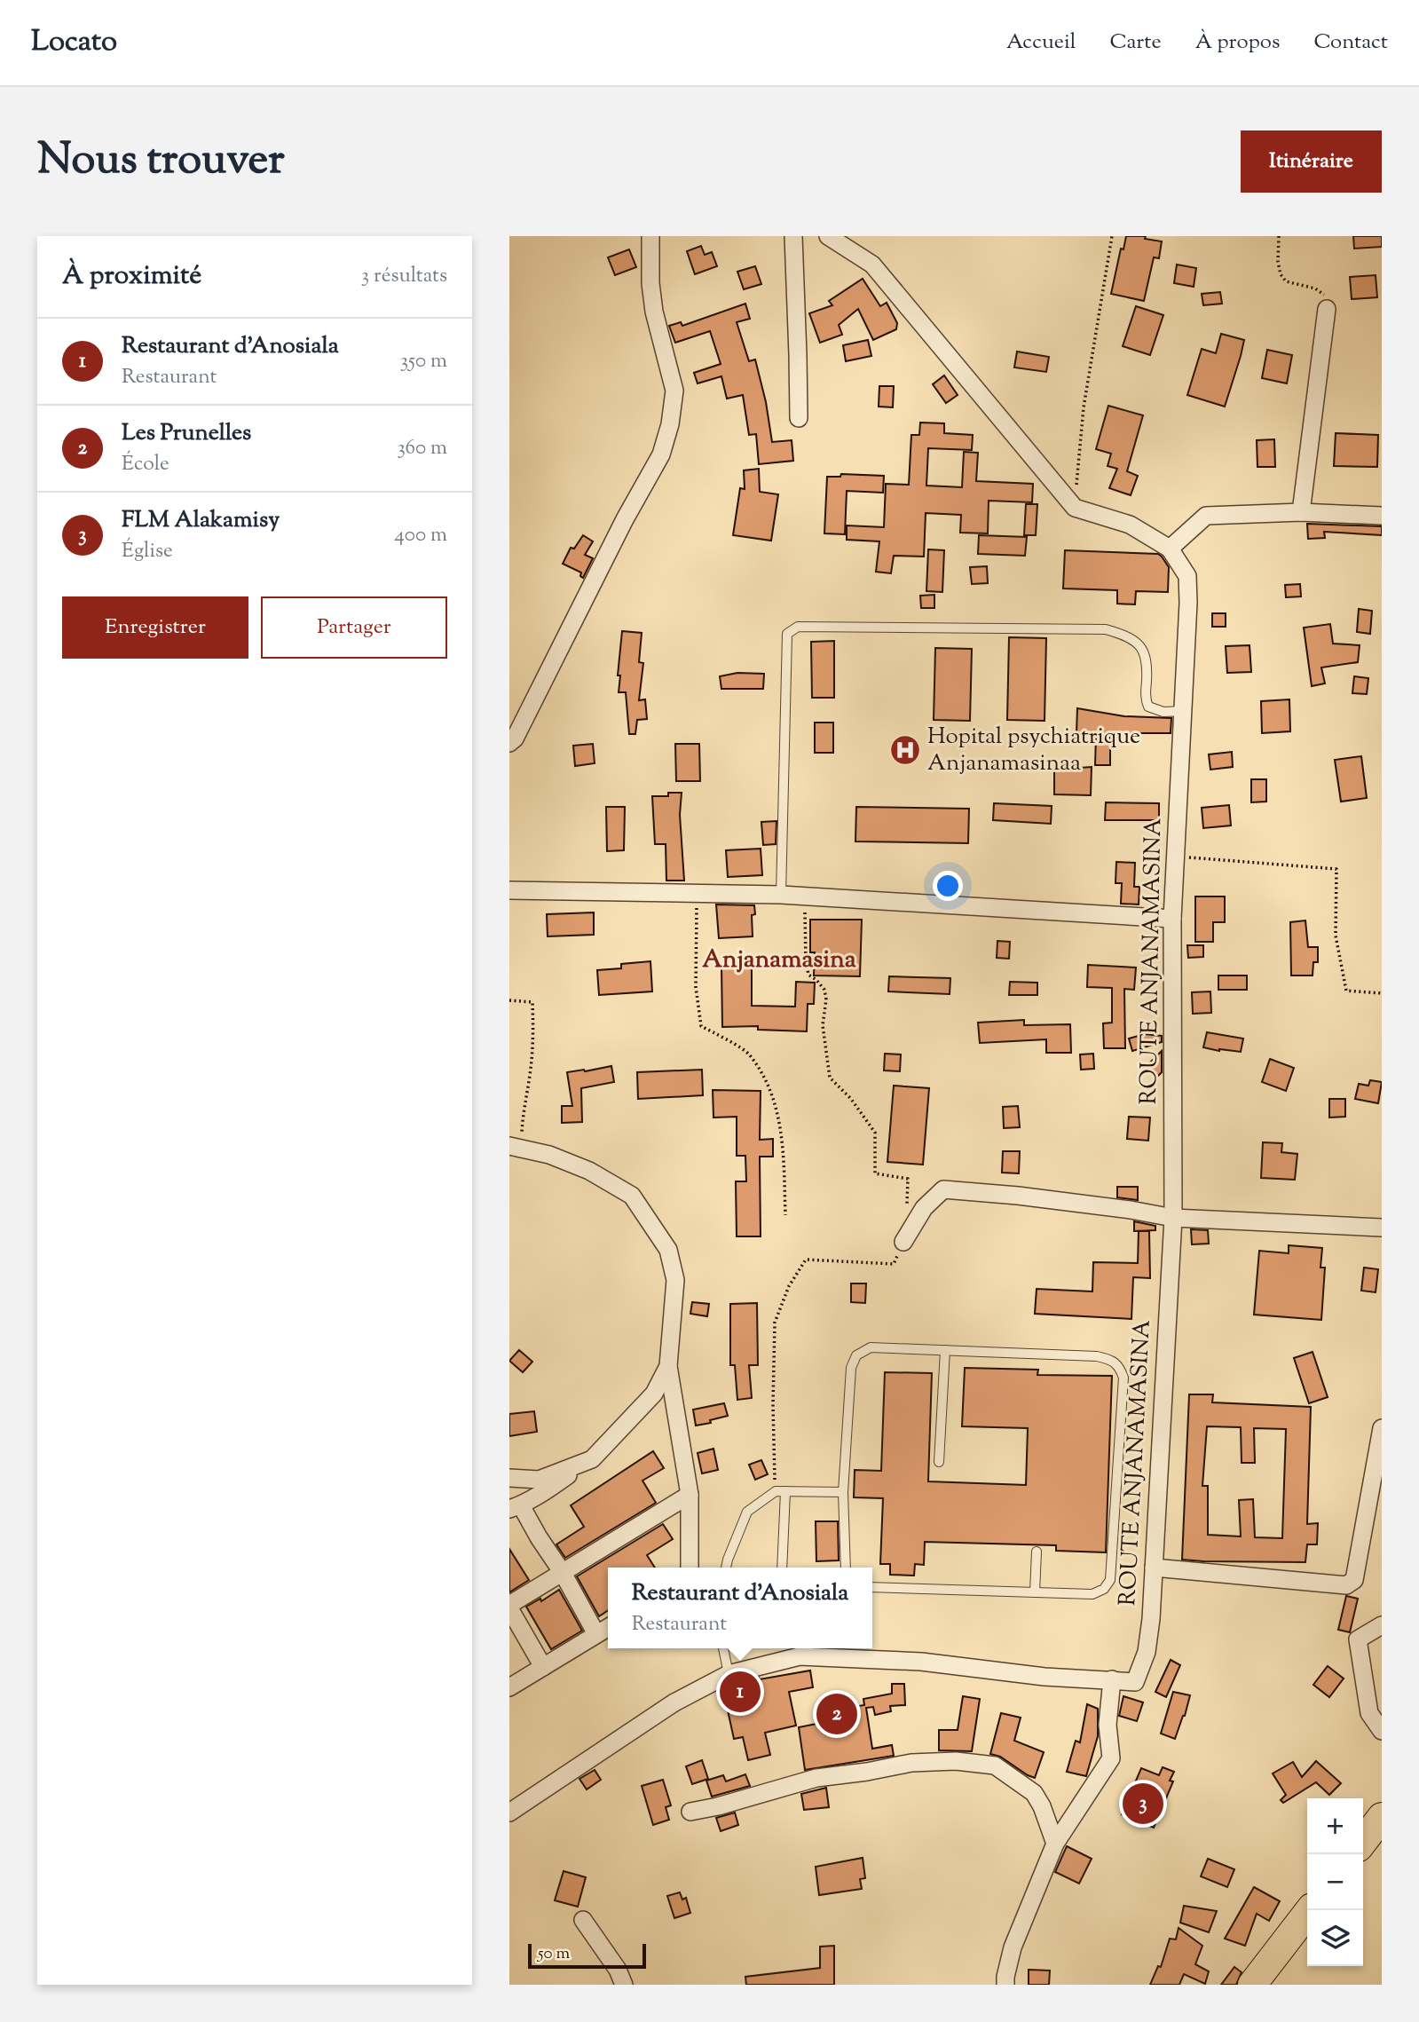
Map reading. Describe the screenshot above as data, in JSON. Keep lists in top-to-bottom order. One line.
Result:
{"streets":{"street":["ROUTE ANJANAMASINA"]},"districts":["Anjanamasina"],"places":{"hospital":["Hopital psychiatrique Anjanamasinaa"]},"scale_bar":"50 m","page":{"header":"Locato","nav":["Accueil","Carte","À propos","Contact"],"title":"Nous trouver","buttons":["Itinéraire",["Enregistrer","Partager"]],"heading":["À proximité","3 résultats"],"list":[{"mark":"1","name":"Restaurant d'Anosiala","note":"Restaurant","value":"350 m"},{"mark":"2","name":"Les Prunelles","note":"École","value":"360 m"},{"mark":"3","name":"FLM Alakamisy","note":"Église","value":"400 m"}],"popup":["Restaurant d'Anosiala","Restaurant"],"pins":["1","2","3"],"map_buttons":["+","−"],"scale":"50 m"}}
